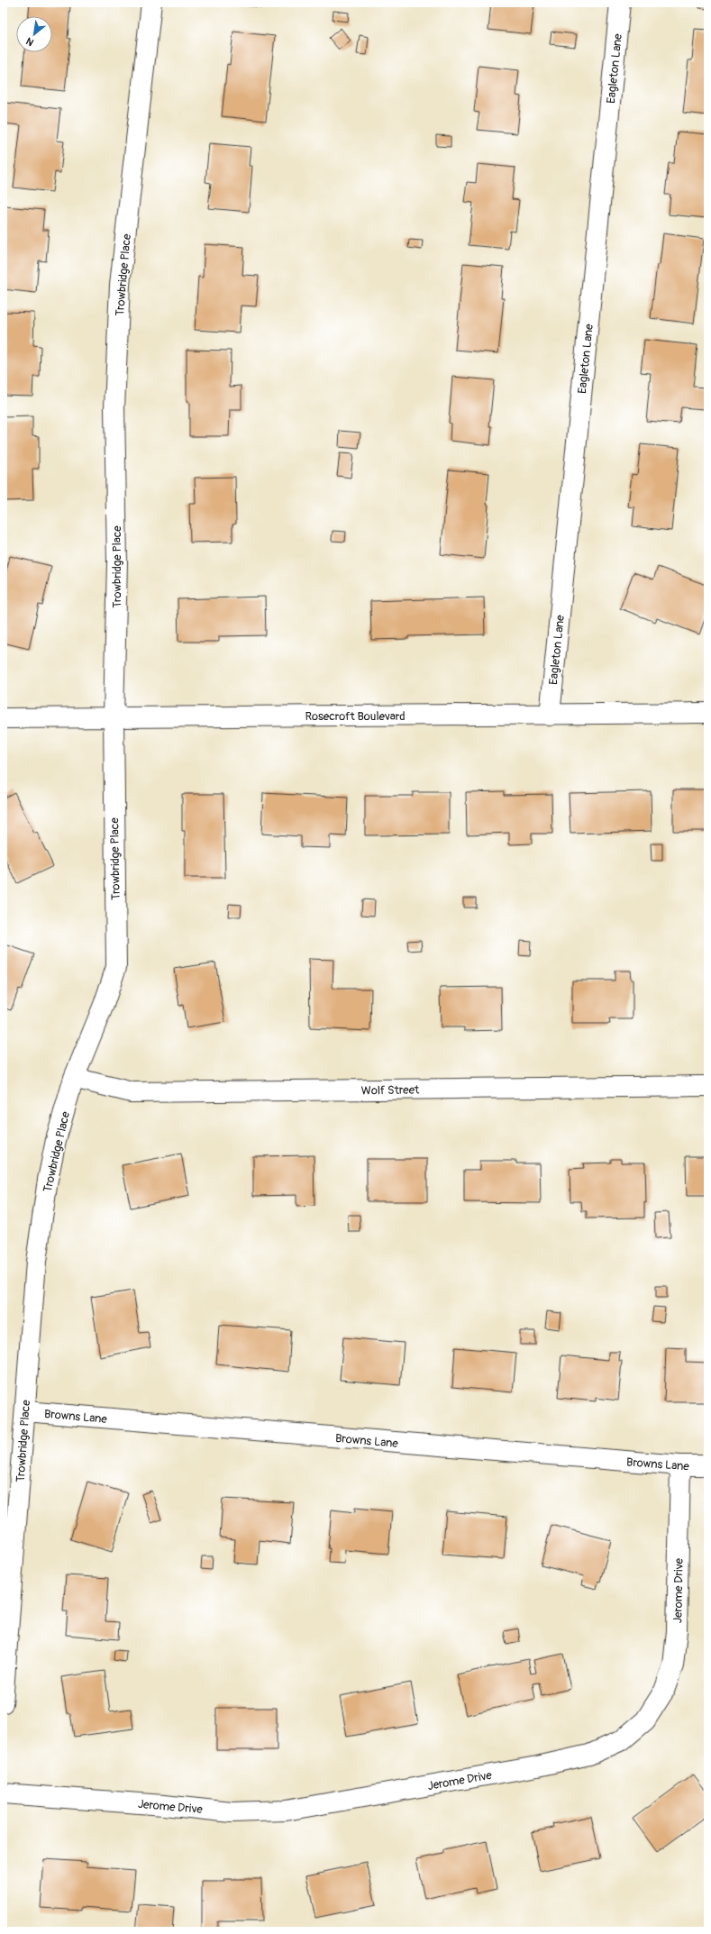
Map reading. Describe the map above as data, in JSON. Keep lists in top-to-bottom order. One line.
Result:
{"streets":{"street":["Eagleton Lane","Trowbridge Place","Rosecroft Boulevard","Wolf Street","Browns Lane","Jerome Drive"]},"crossings":[["Eagleton Lane","Rosecroft Boulevard"],["Trowbridge Place","Rosecroft Boulevard"],["Trowbridge Place","Wolf Street"],["Trowbridge Place","Browns Lane"],["Browns Lane","Jerome Drive"]],"north":"bottom left"}
